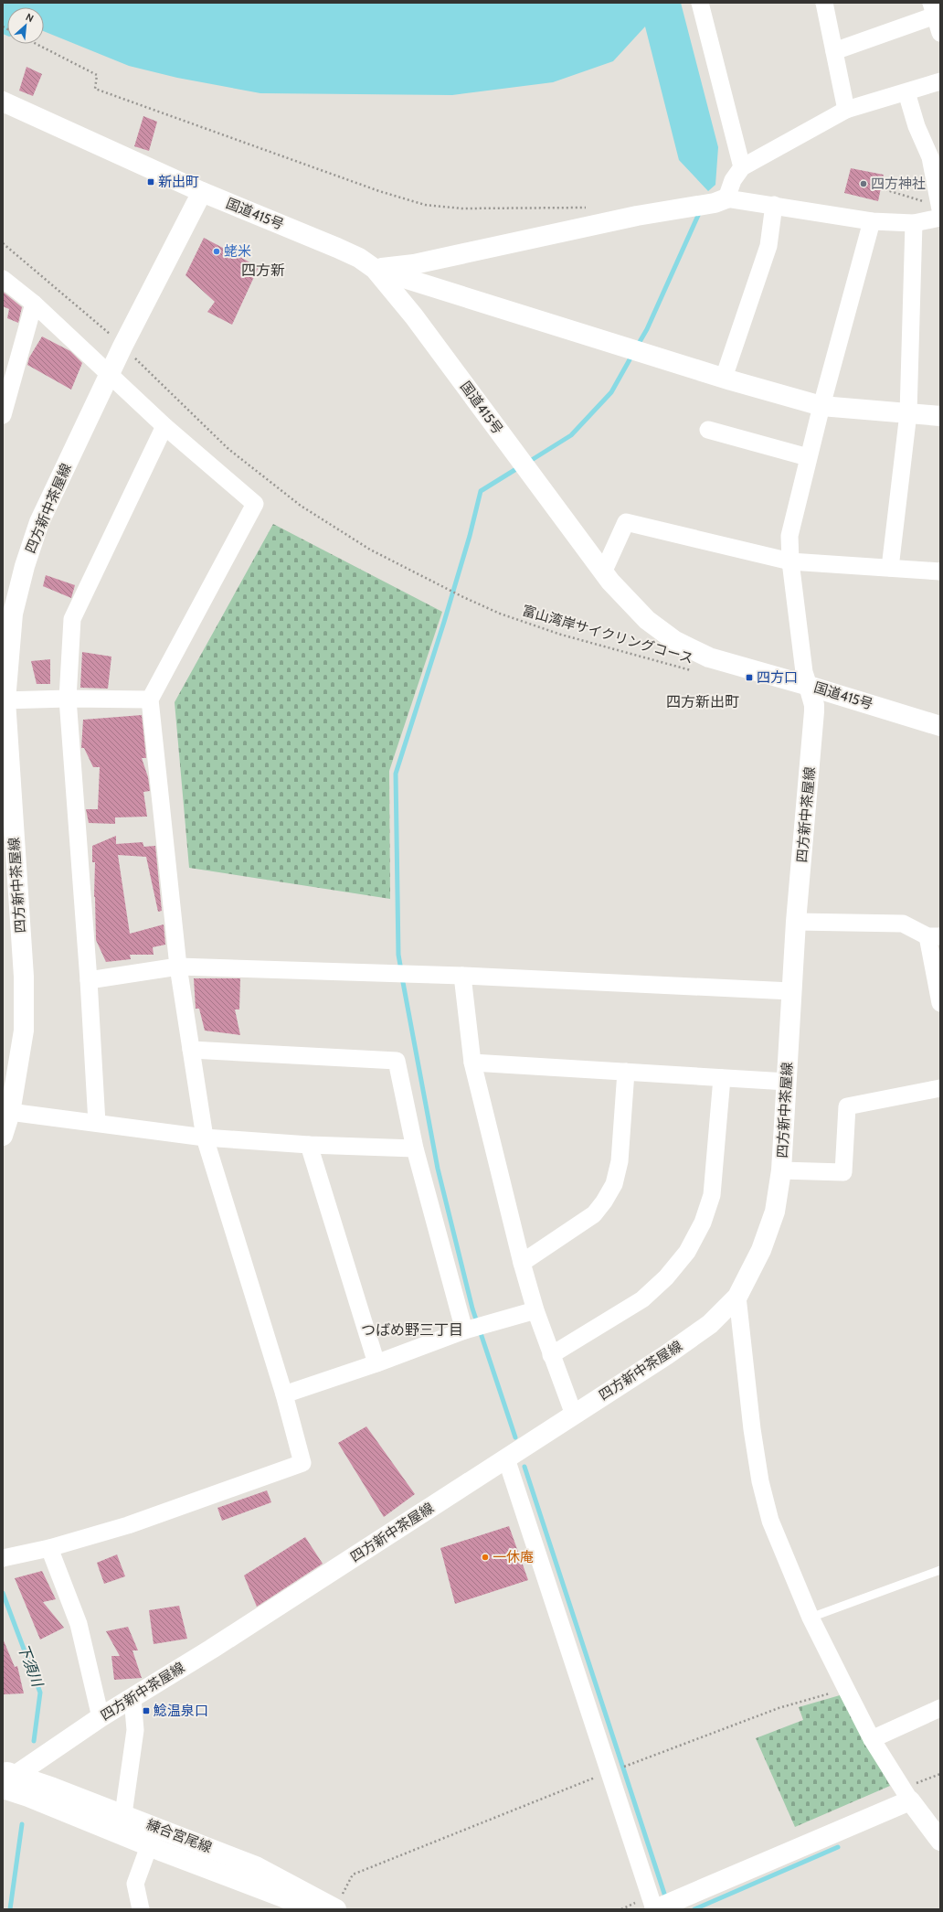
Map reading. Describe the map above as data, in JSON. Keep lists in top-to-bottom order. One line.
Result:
{"streets":{"main road":["国道415号","四方新中茶屋線","練合宮尾線"],"path":["富山湾岸サイクリングコース"]},"crossings":[["国道415号","四方新中茶屋線"],["四方新中茶屋線","練合宮尾線"]],"districts":["四方新","四方新出町","つばめ野三丁目"],"water":["下須川"],"places":{"transit":["新出町","四方口","鯰温泉口"],"other":["四方神社","蛯米","一休庵"]},"north":"top right"}
